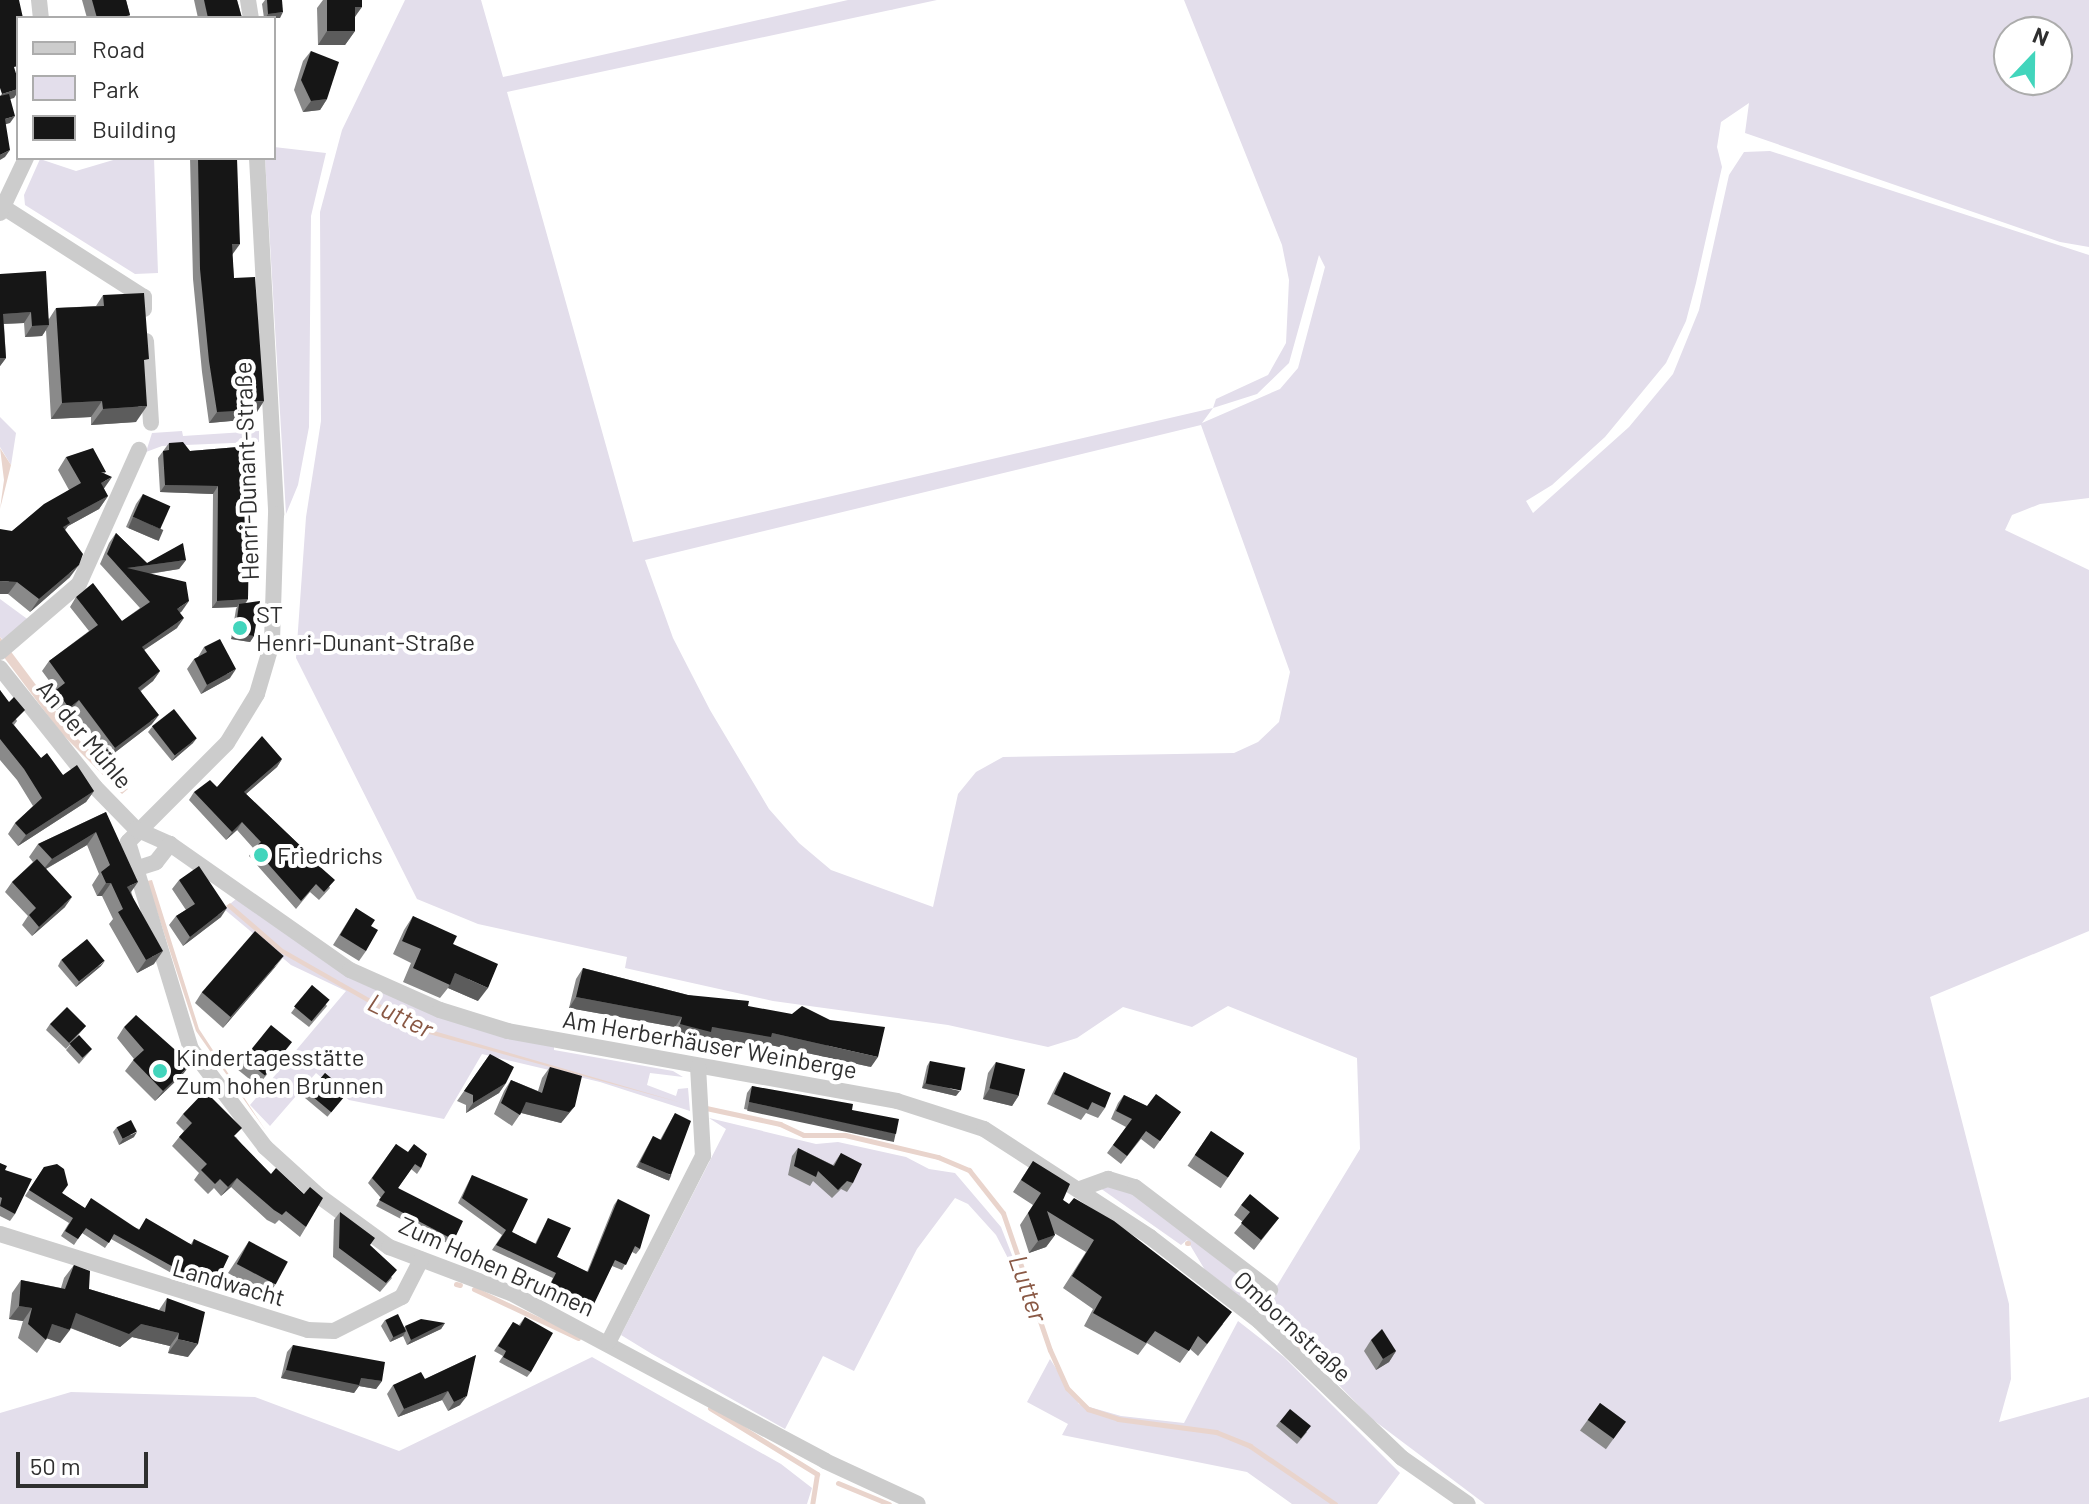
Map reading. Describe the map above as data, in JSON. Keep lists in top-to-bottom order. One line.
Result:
{"streets":{"street":["Henri-Dunant-Straße","An der Mühle","Am Herberhäuser Weinberge","Zum Hohen Brunnen","Landwacht","Ombornstraße"]},"crossings":[["Henri-Dunant-Straße","An der Mühle"],["Henri-Dunant-Straße","Am Herberhäuser Weinberge"],["Henri-Dunant-Straße","Zum Hohen Brunnen"],["An der Mühle","Am Herberhäuser Weinberge"],["An der Mühle","Zum Hohen Brunnen"],["Am Herberhäuser Weinberge","Zum Hohen Brunnen"],["Am Herberhäuser Weinberge","Ombornstraße"],["Zum Hohen Brunnen","Landwacht"]],"water":["Lutter"],"places":["ST Henri-Dunant-Straße","Friedrichs","Kindertagesstätte Zum hohen Brunnen"],"legend":["Road","Park","Building"],"scale_bar":"50 m","north":"top"}
